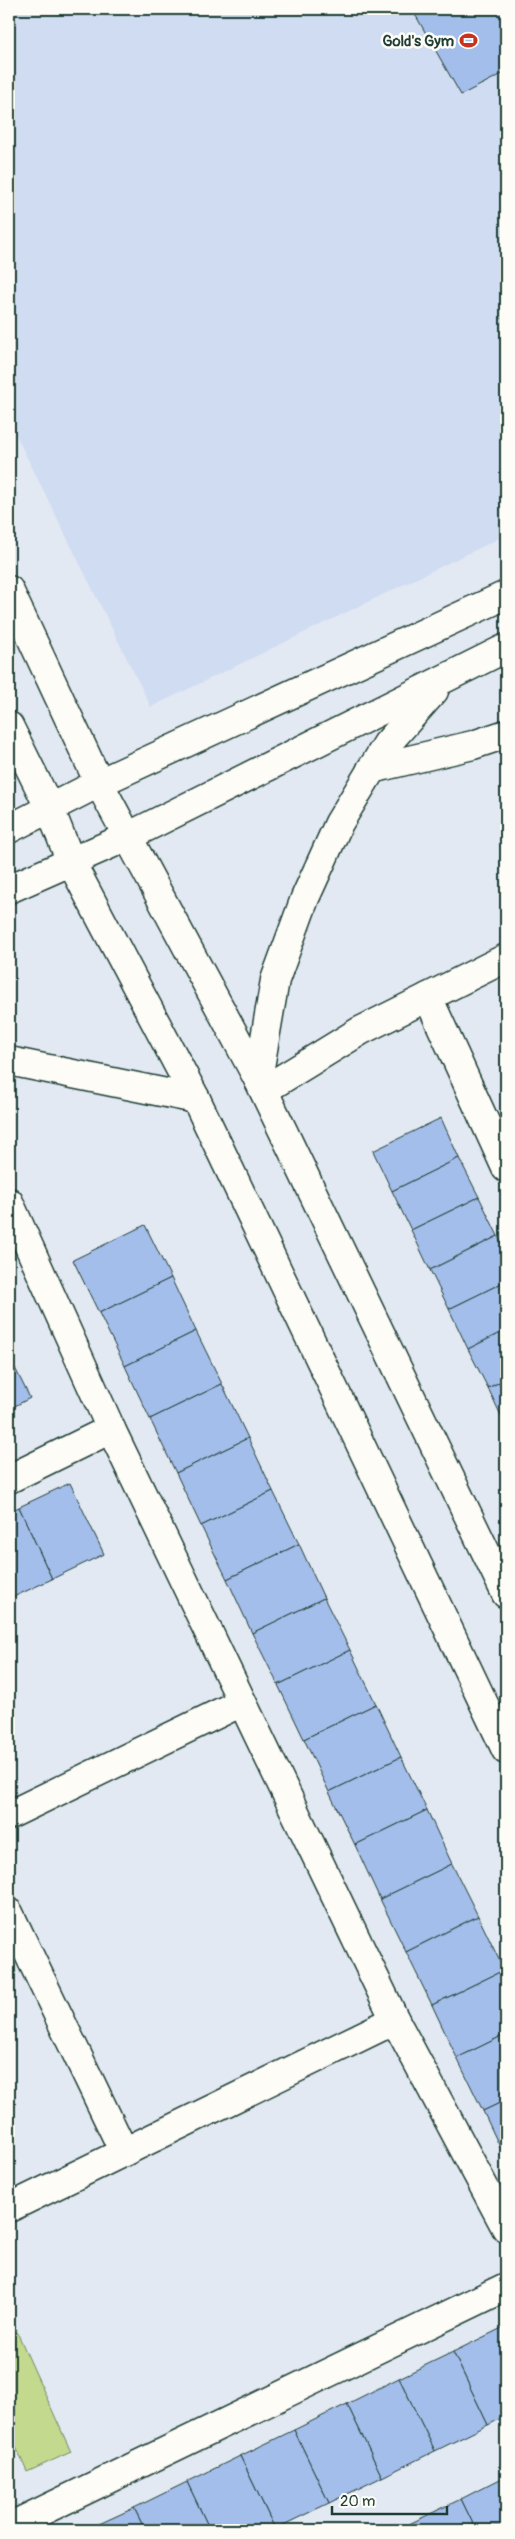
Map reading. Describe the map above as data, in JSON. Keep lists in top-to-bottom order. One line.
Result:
{"places":{"sports":["Gold's Gym"]},"scale_bar":"20 m"}
